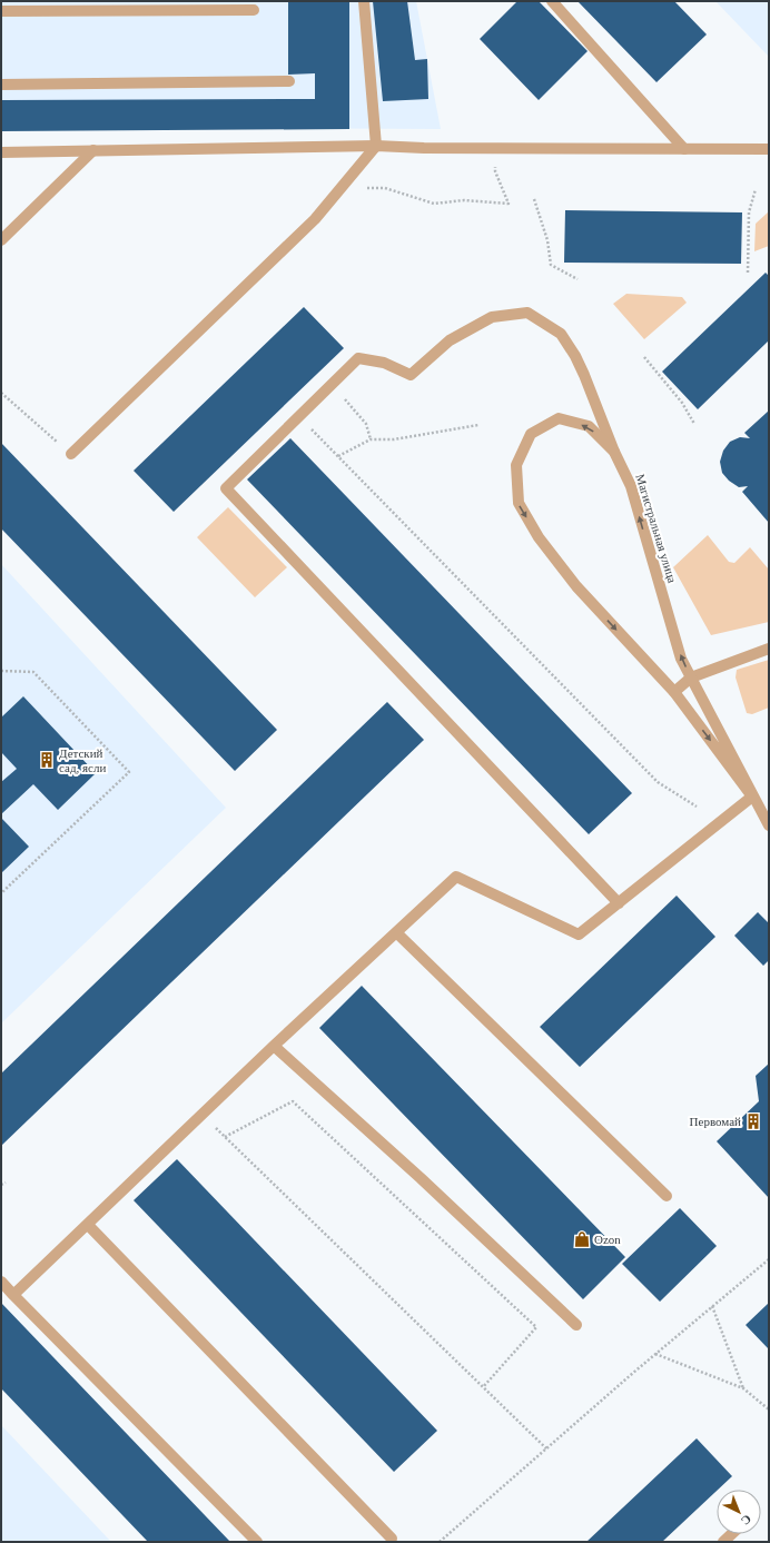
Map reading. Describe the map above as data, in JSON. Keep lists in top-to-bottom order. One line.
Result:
{"streets":{"street":["Магистральная улица"]},"places":{"building":["Детский сад, ясли","Первомай"],"shop":["Ozon"]},"north":"bottom right"}
